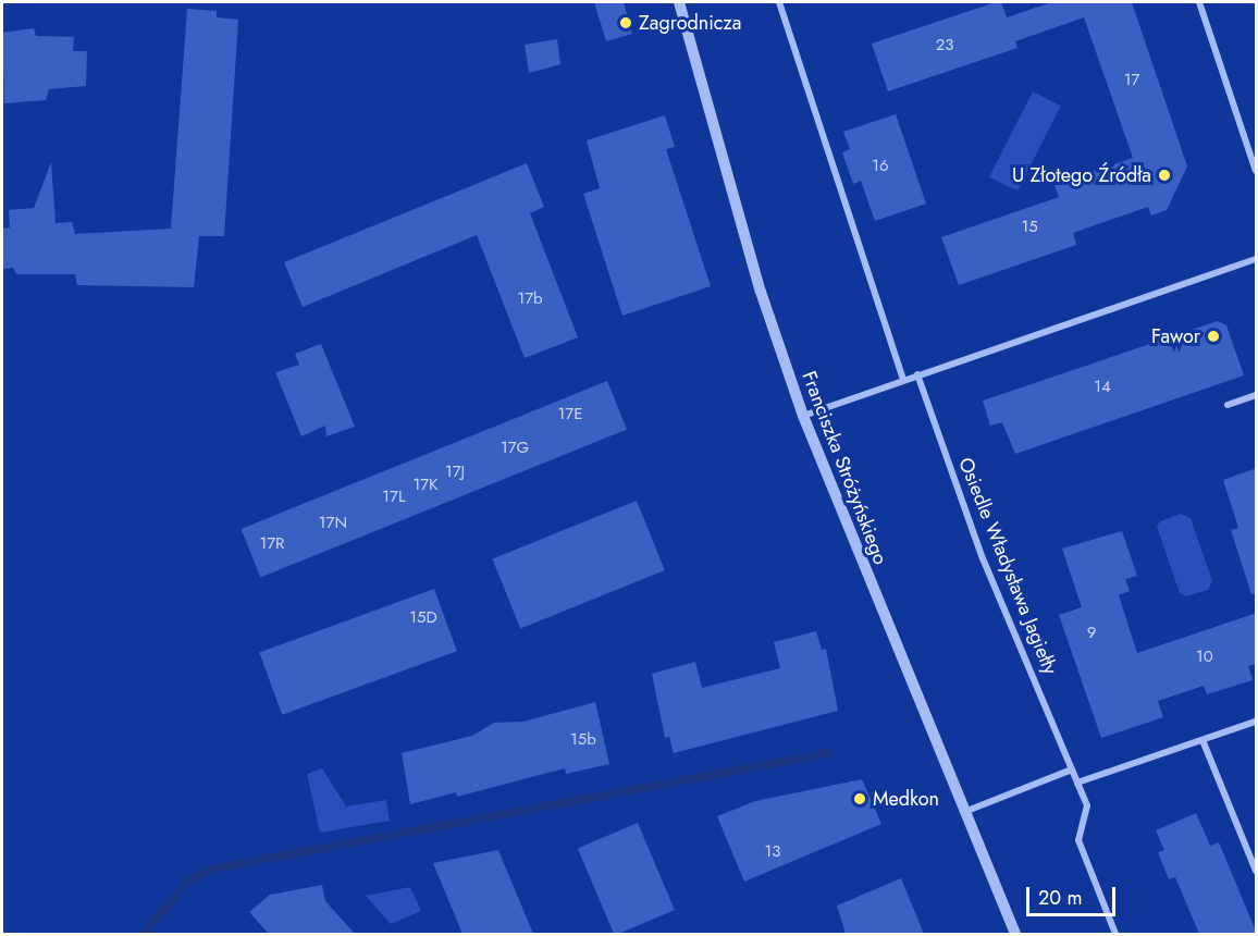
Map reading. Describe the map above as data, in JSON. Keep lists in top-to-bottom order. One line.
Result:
{"streets":{"street":["Franciszka Stróżyńskiego","Osiedle Władysława Jagiełły"]},"places":["Zagrodnicza","U Złotego Źródła","Fawor","Medkon"],"house_numbers":["23","17","16","15","17b","14","17E","17G","17J","17K","17L","17N","17R","15D","9","10","15b","13"],"scale_bar":"20 m"}
